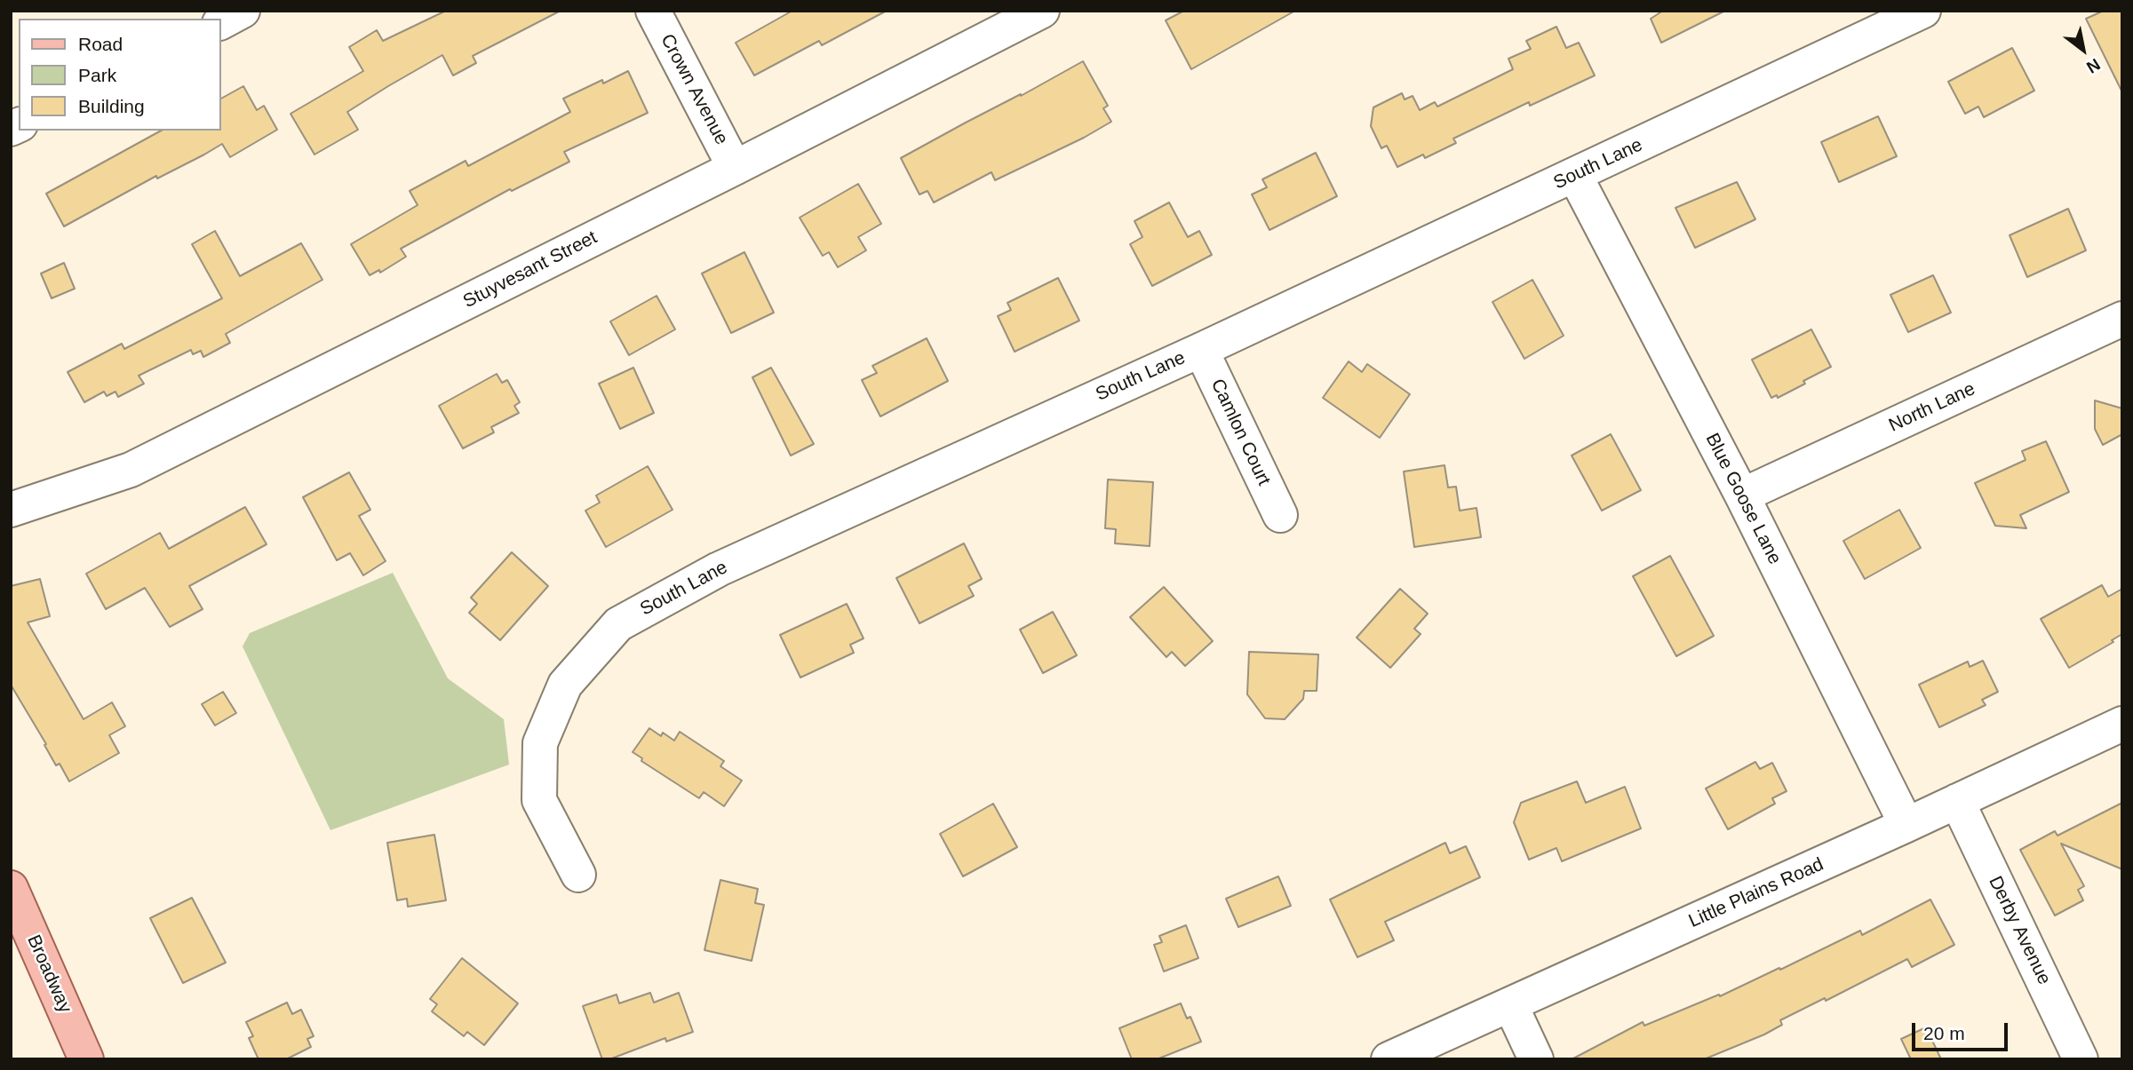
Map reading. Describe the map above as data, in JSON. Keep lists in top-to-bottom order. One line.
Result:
{"streets":{"main road":["Broadway"],"street":["Crown Avenue","South Lane","Stuyvesant Street","North Lane","Camlon Court","Blue Goose Lane","Little Plains Road","Derby Avenue"]},"crossings":[["Crown Avenue","Stuyvesant Street"],["South Lane","Camlon Court"],["South Lane","Blue Goose Lane"],["North Lane","Blue Goose Lane"],["Blue Goose Lane","Little Plains Road"],["Little Plains Road","Derby Avenue"]],"legend":["Road","Park","Building"],"scale_bar":"20 m","north":"bottom right"}
